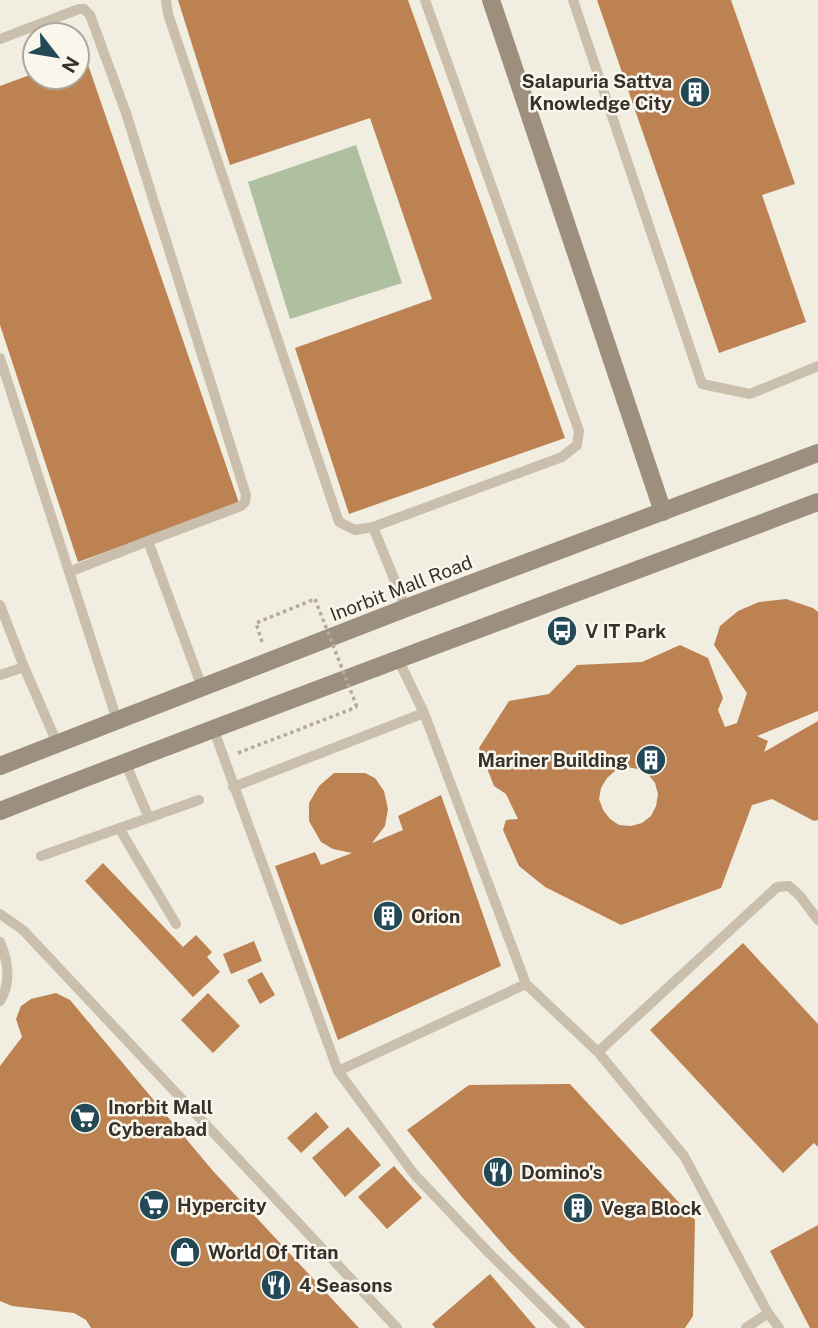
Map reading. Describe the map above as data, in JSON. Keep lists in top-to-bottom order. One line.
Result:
{"streets":{"main road":["Inorbit Mall Road"]},"places":{"building":["Salapuria Sattva Knowledge City","Mariner Building","Orion","Vega Block"],"bus stop":["V IT Park"],"supermarket":["Inorbit Mall Cyberabad","Hypercity"],"restaurant":["Domino's","4 Seasons"],"shop":["World Of Titan"]},"north":"bottom right"}
